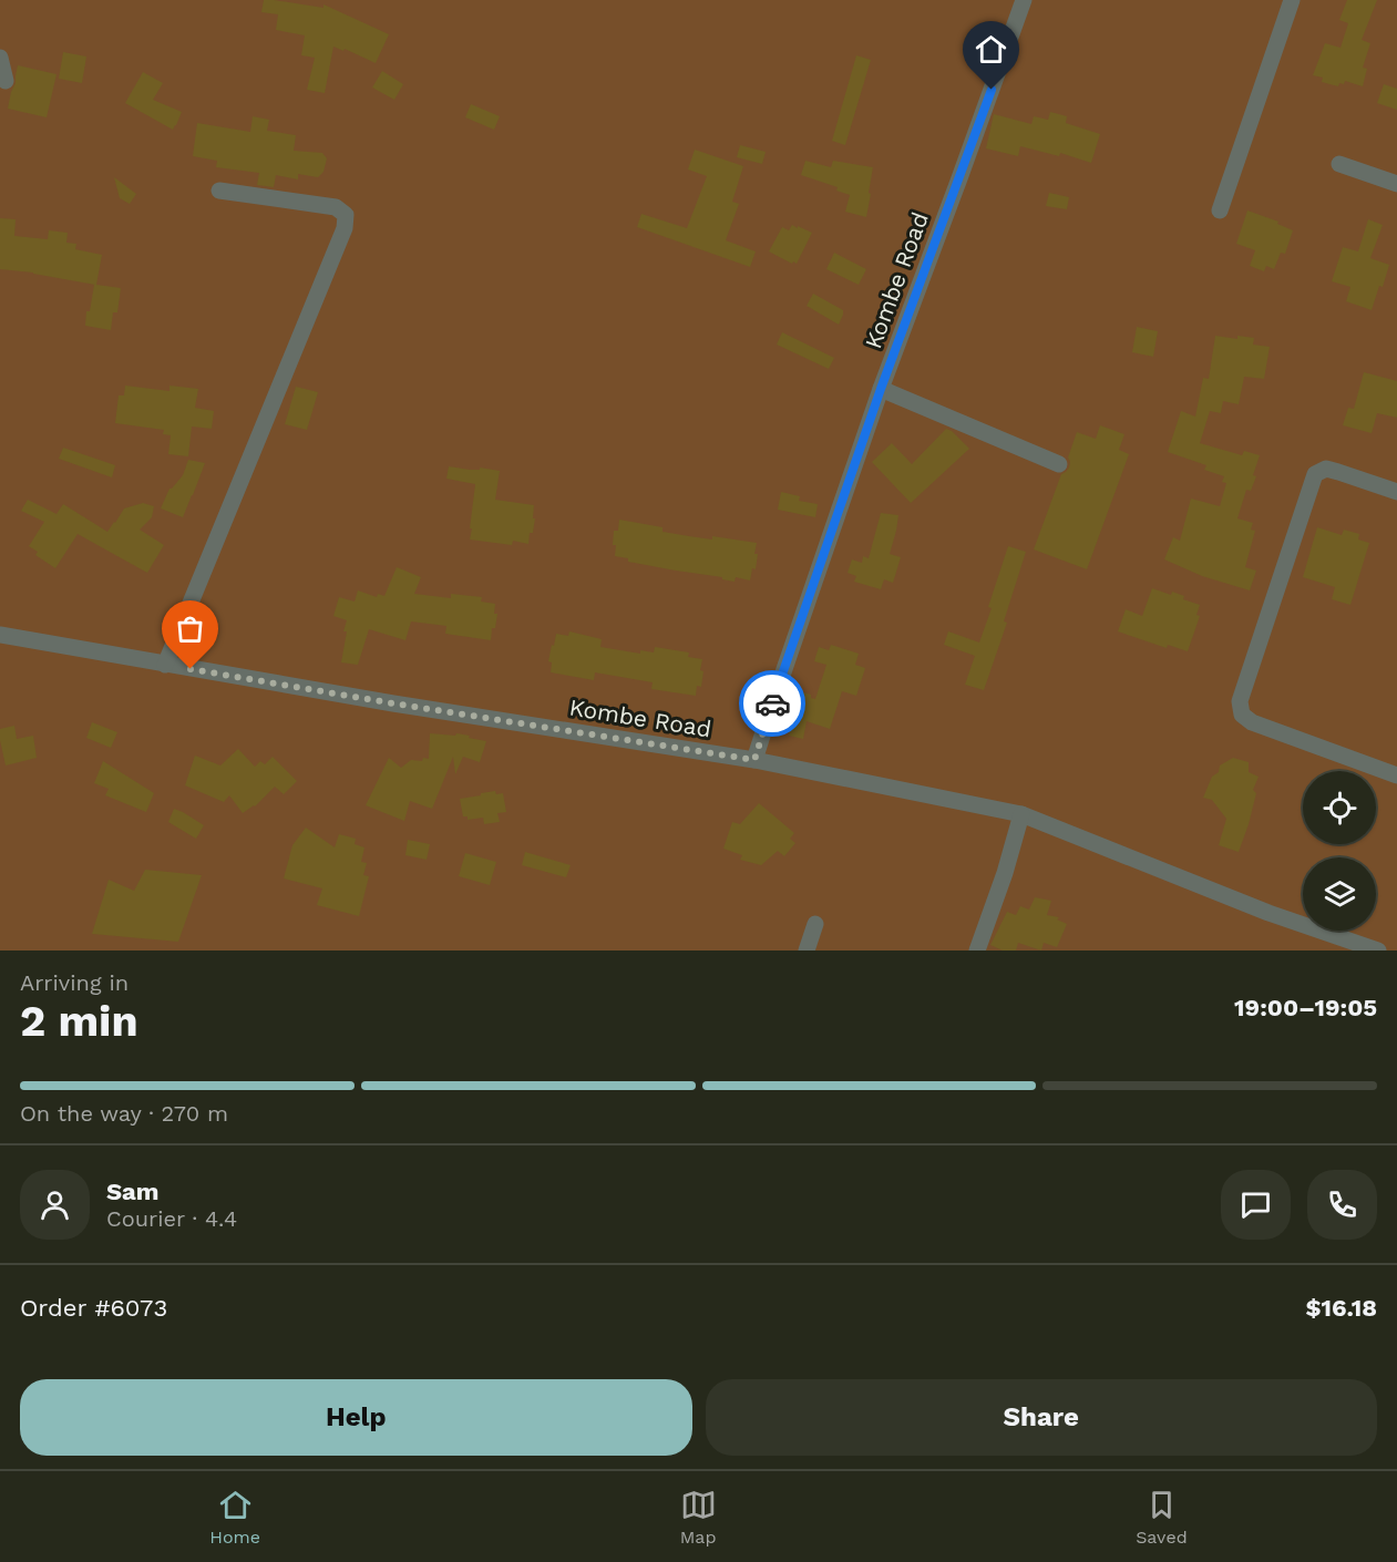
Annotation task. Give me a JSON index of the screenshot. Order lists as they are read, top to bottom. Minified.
{"streets":{"street":["Kombe Road"]},"page":{"heading":["2 min","Arriving in","19:00–19:05"],"panel":["Sam","Courier · 4.4","Order #6073","$16.18"],"bar":"On the way · 270 m","buttons":["Help","Share"],"tabs":["Home","Map","Saved"]}}
